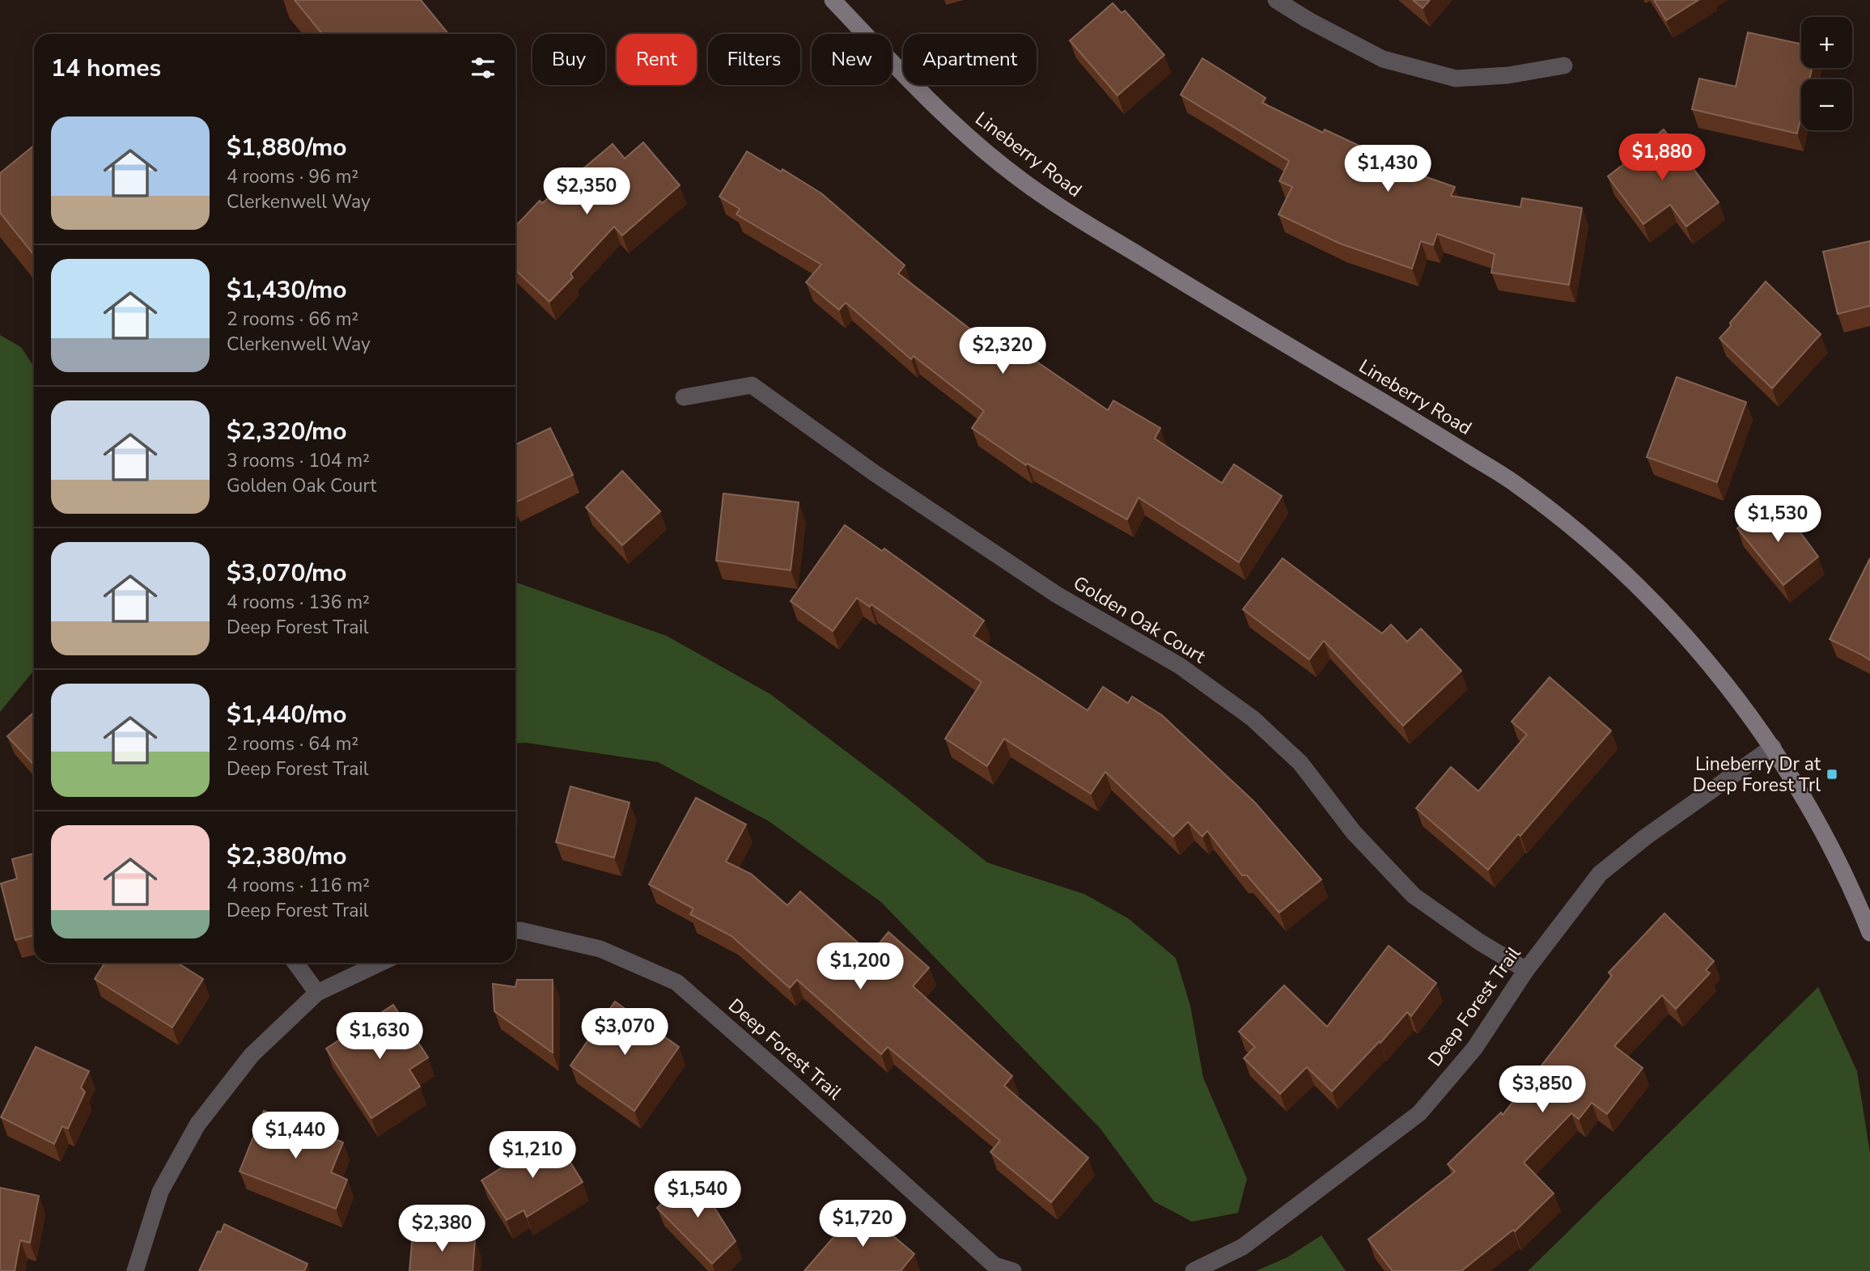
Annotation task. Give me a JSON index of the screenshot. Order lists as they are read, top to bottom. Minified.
{"streets":{"street":["Lineberry Road","Golden Oak Court","Deep Forest Trail"]},"crossings":[["Lineberry Road","Deep Forest Trail"],["Golden Oak Court","Deep Forest Trail"]],"places":{"transit":["Lineberry Dr at Deep Forest Trl"]},"page":{"map_buttons":["+","−"],"chip":["Buy","Rent","Filters","New","Apartment"],"heading":"14 homes","list":[{"name":"$1,880/mo","note":"4 rooms · 96 m² · Clerkenwell Way"},{"name":"$1,430/mo","note":"2 rooms · 66 m² · Clerkenwell Way"},{"name":"$2,320/mo","note":"3 rooms · 104 m² · Golden Oak Court"},{"name":"$3,070/mo","note":"4 rooms · 136 m² · Deep Forest Trail"},{"name":"$1,440/mo","note":"2 rooms · 64 m² · Deep Forest Trail"},{"name":"$2,380/mo","note":"4 rooms · 116 m² · Deep Forest Trail"}],"price":["$1,880","$1,430","$2,350","$2,320","$1,530","$1,200","$3,070","$1,630","$3,850","$1,440","$1,210","$1,540","$1,720","$2,380"]}}
